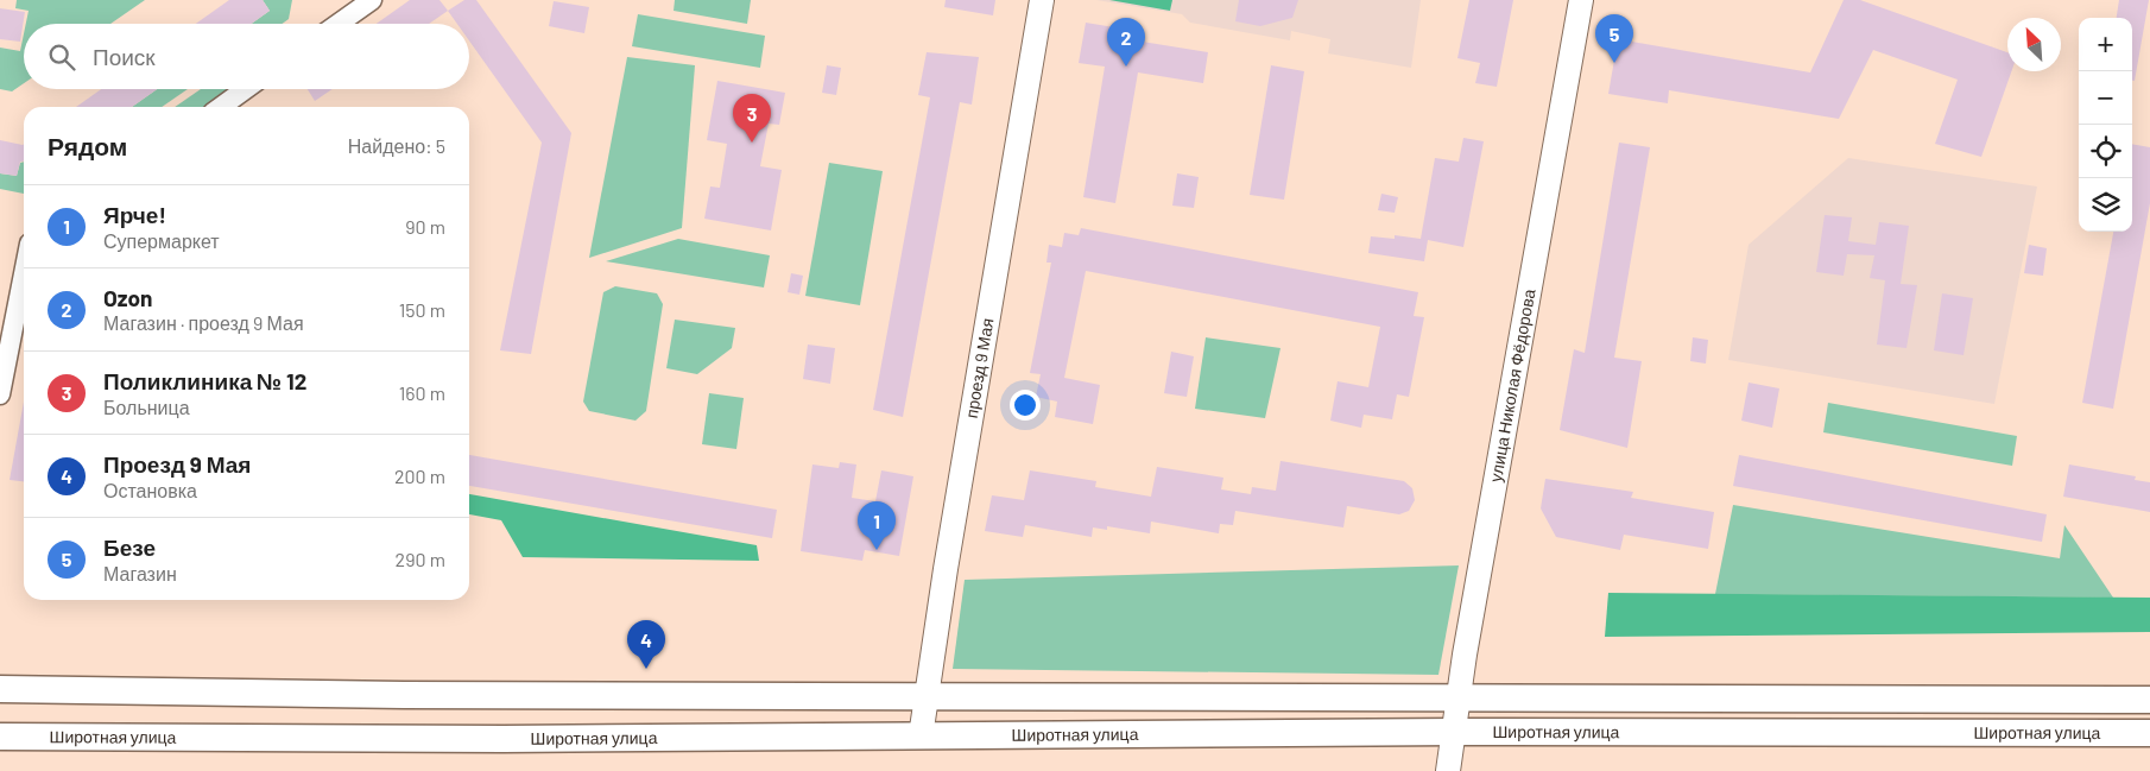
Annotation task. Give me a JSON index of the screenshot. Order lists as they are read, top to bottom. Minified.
{"streets":{"main road":["Широтная улица"],"street":["проезд 9 Мая","улица Николая Фёдорова"]},"crossings":[["проезд 9 Мая","Широтная улица"],["улица Николая Фёдорова","Широтная улица"]],"north":"top left","page":{"pins":["5","2","3","1","4"],"map_buttons":["+","−"],"search":"Поиск","heading":["Рядом","Найдено: 5"],"list":[{"mark":"1","name":"Ярче!","note":"Супермаркет","value":"90 m"},{"mark":"2","name":"Ozon","note":"Магазин · проезд 9 Мая","value":"150 m"},{"mark":"3","name":"Поликлиника № 12","note":"Больница","value":"160 m"},{"mark":"4","name":"Проезд 9 Мая","note":"Остановка","value":"200 m"},{"mark":"5","name":"Безе","note":"Магазин","value":"290 m"}]}}
